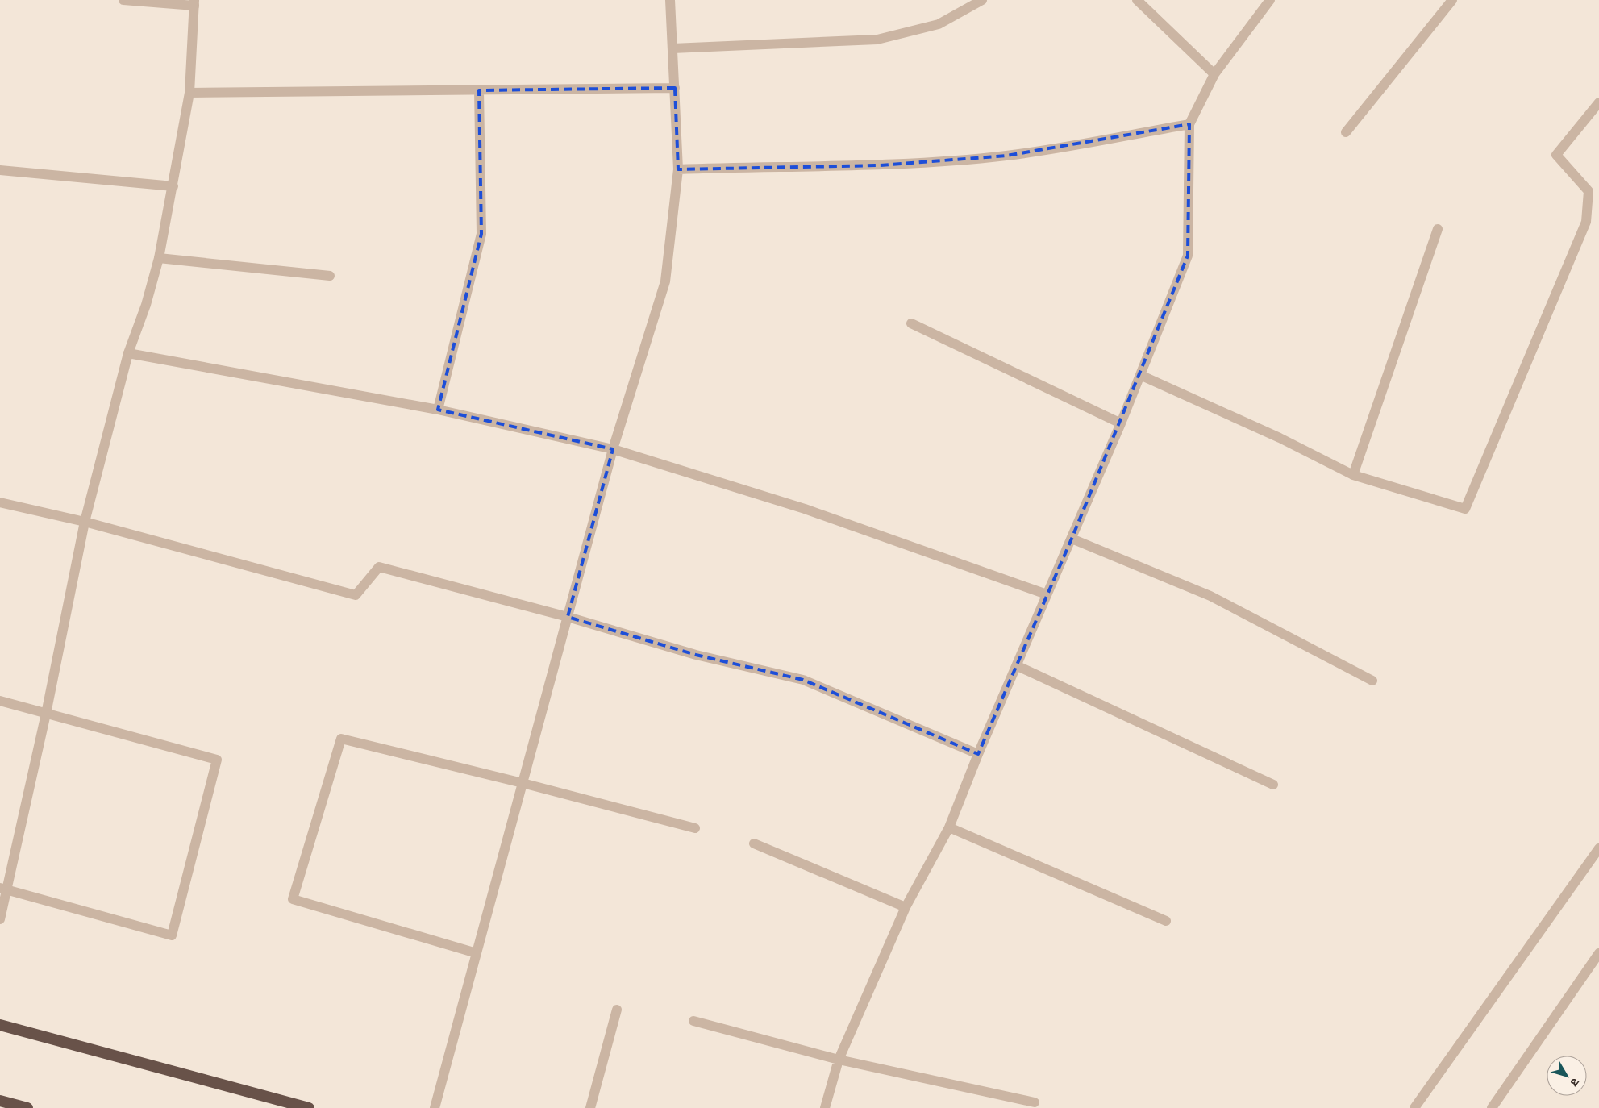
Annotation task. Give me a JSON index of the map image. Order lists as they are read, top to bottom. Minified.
{"north":"bottom right"}
